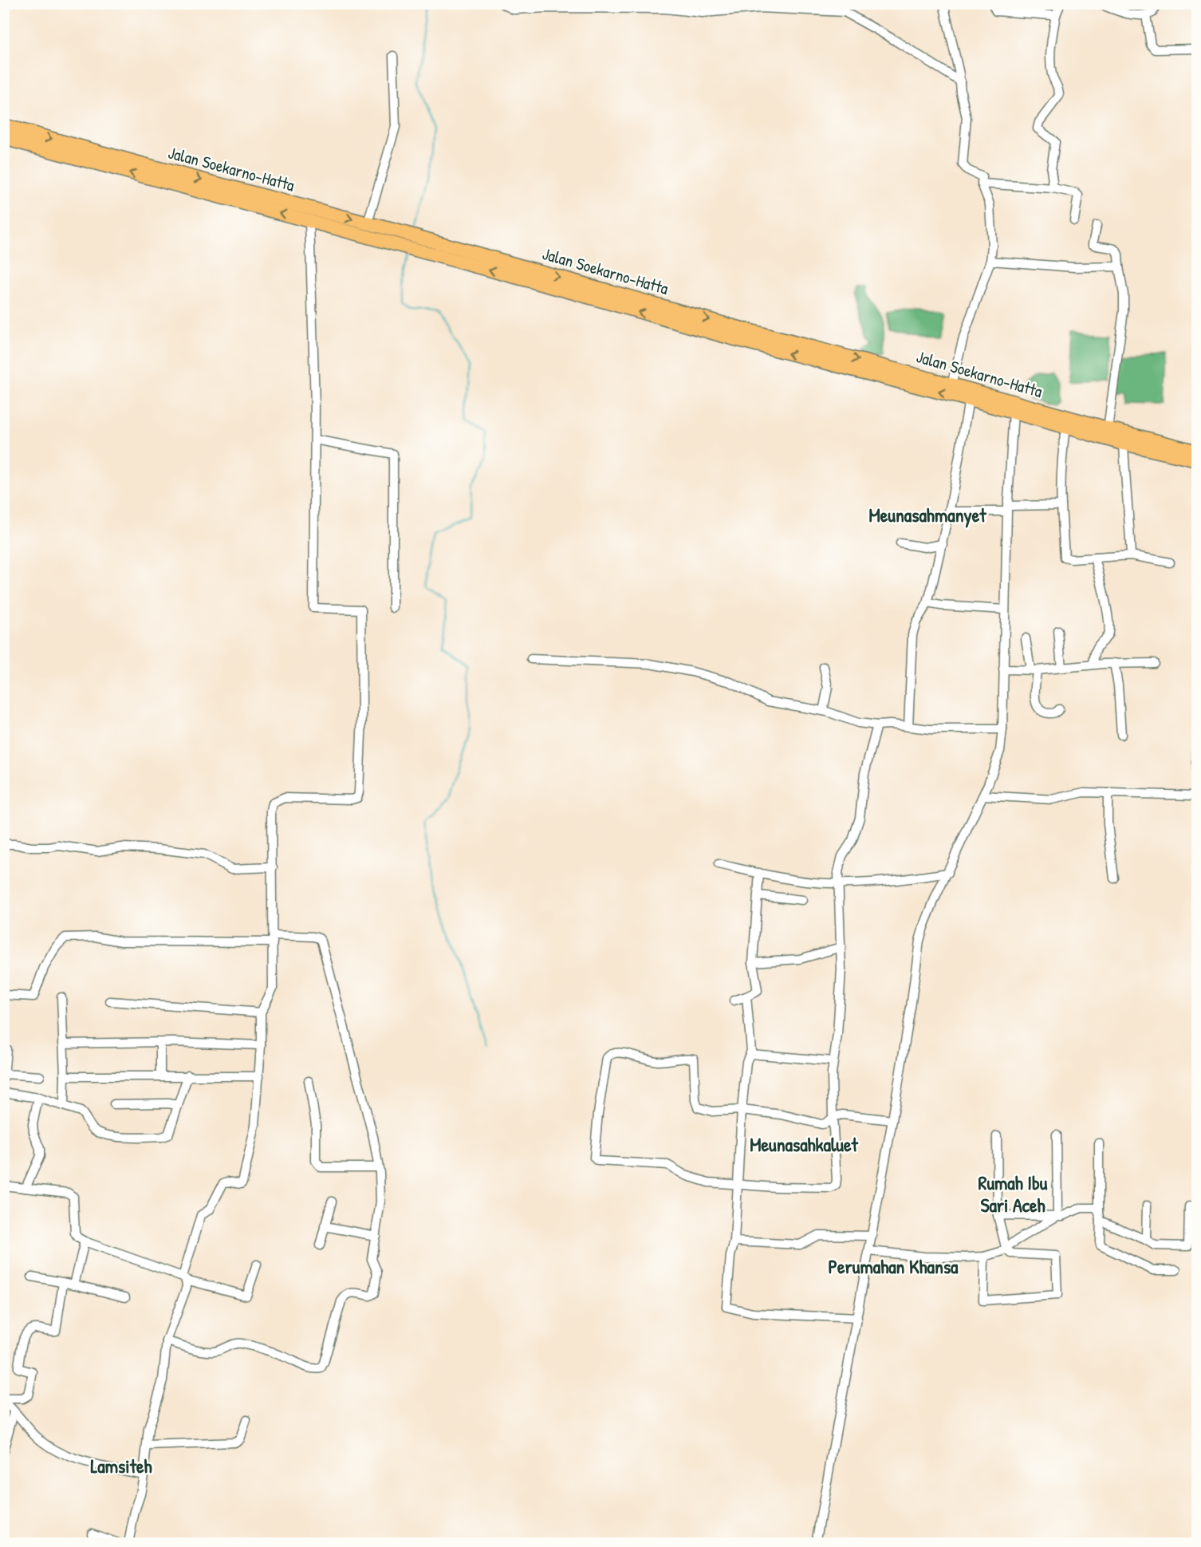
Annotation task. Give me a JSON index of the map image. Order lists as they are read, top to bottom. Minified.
{"streets":{"highway":["Jalan Soekarno-Hatta"]},"districts":["Meunasahmanyet","Meunasahkaluet","Rumah Ibu Sari Aceh","Perumahan Khansa","Lamsiteh"]}
